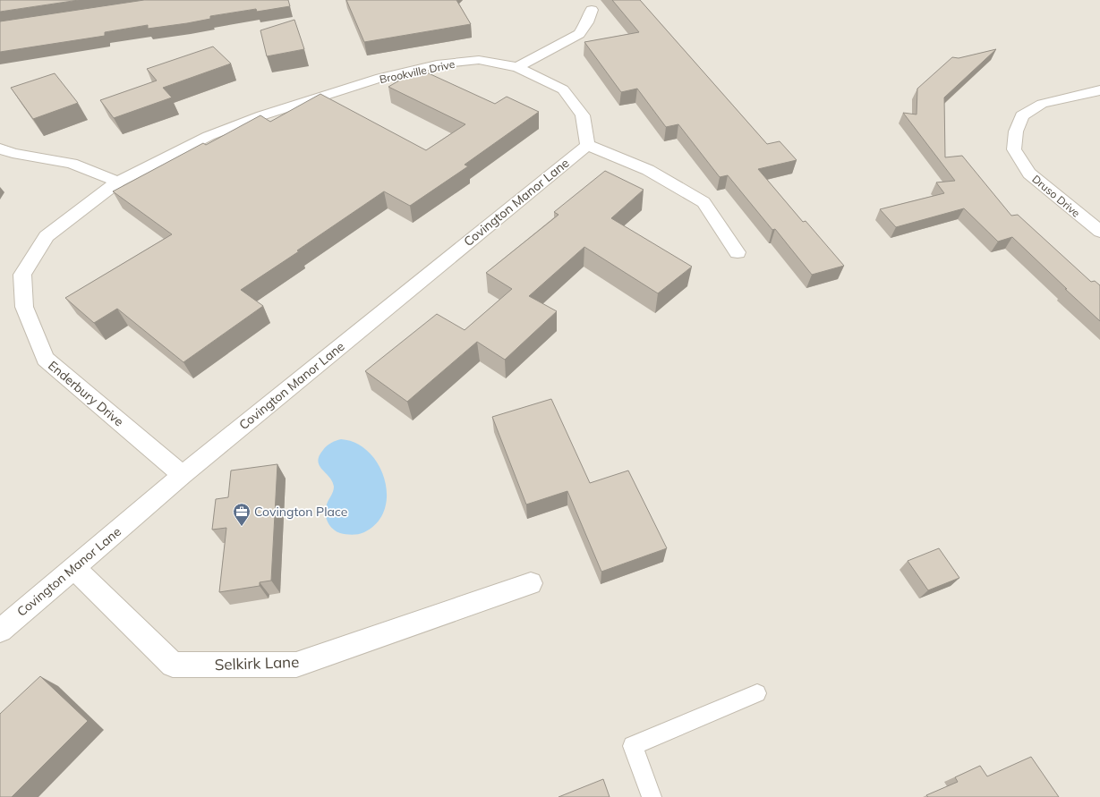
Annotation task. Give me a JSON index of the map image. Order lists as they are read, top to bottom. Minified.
{"streets":{"street":["Brookville Drive","Druso Drive","Covington Manor Lane","Enderbury Drive","Selkirk Lane"]},"crossings":[["Brookville Drive","Covington Manor Lane"],["Brookville Drive","Enderbury Drive"],["Covington Manor Lane","Enderbury Drive"],["Covington Manor Lane","Selkirk Lane"]],"places":{"office":["Covington Place"]}}
